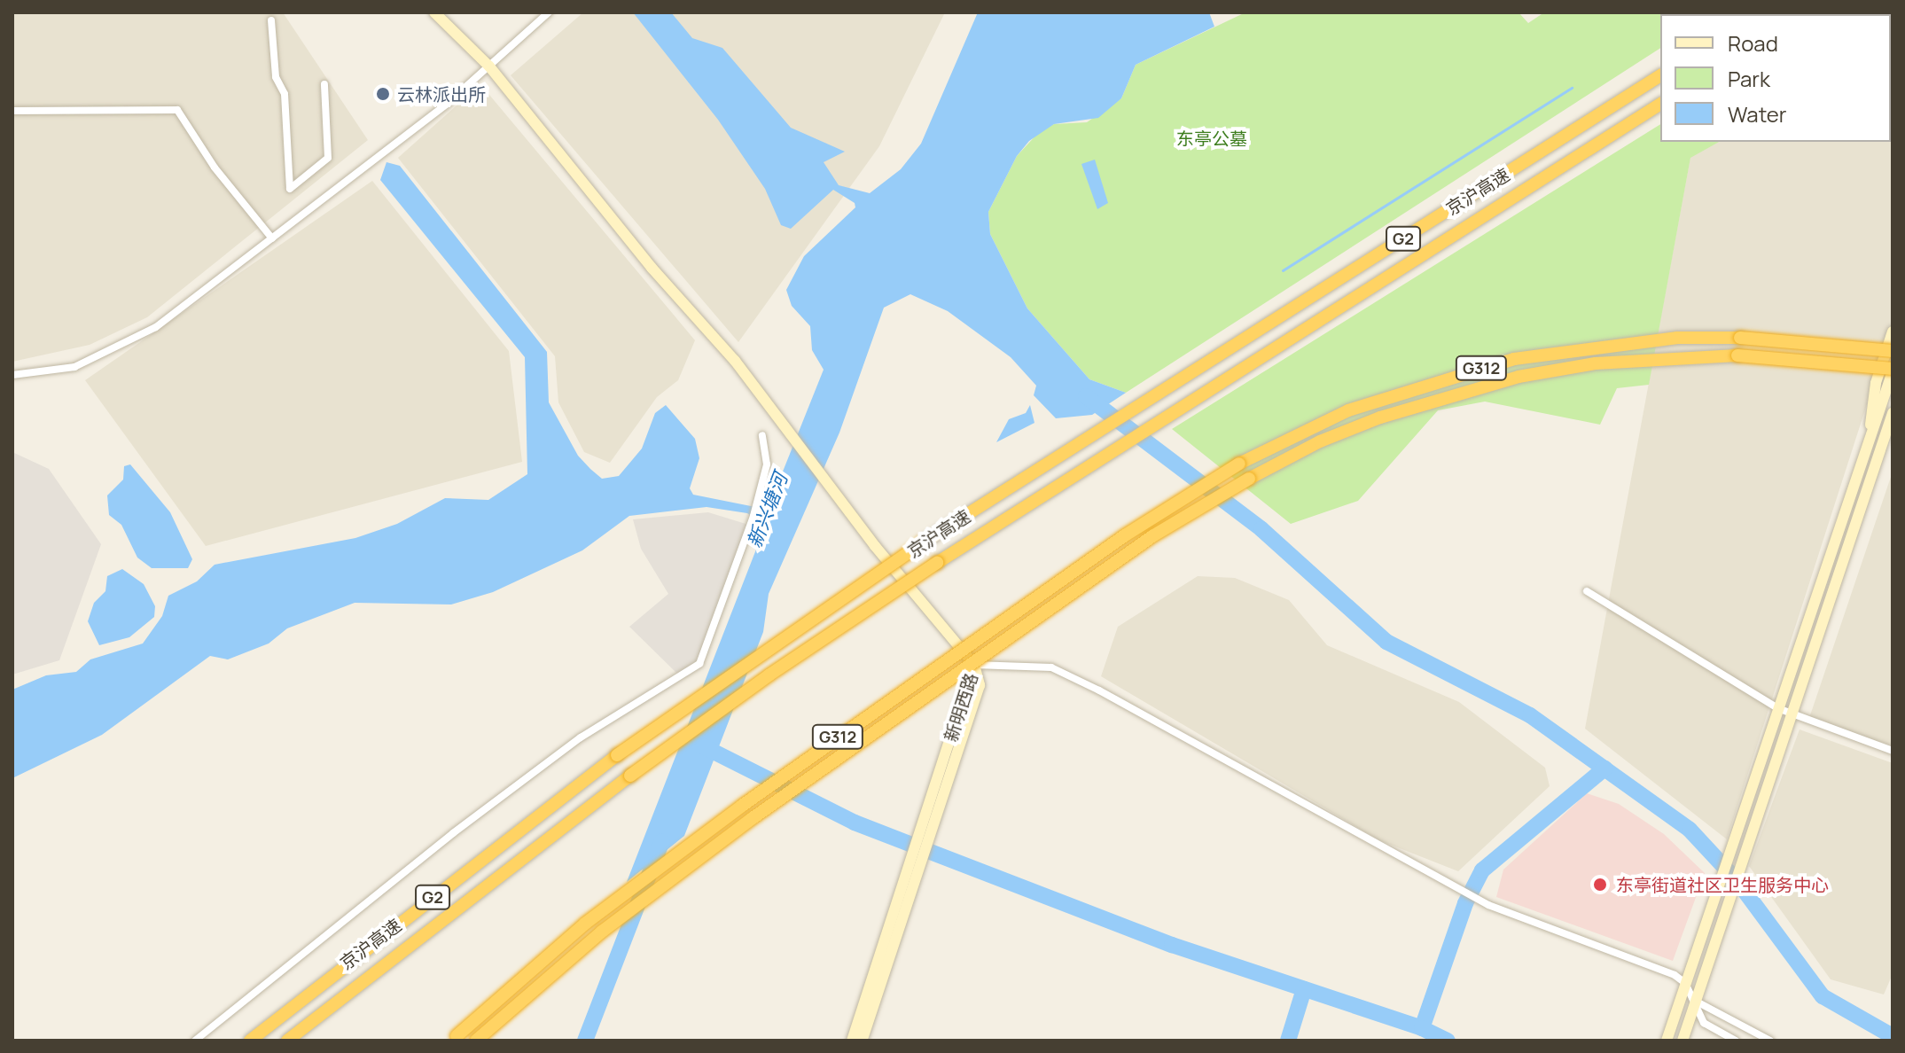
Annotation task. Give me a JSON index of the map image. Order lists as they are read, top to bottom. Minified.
{"streets":{"highway":["京沪高速","G2","G312"],"street":["新明西路"]},"water":["新兴塘河"],"parks":["东亭公墓"],"places":["云林派出所","东亭街道社区卫生服务中心"],"legend":["Road","Park","Water"]}
